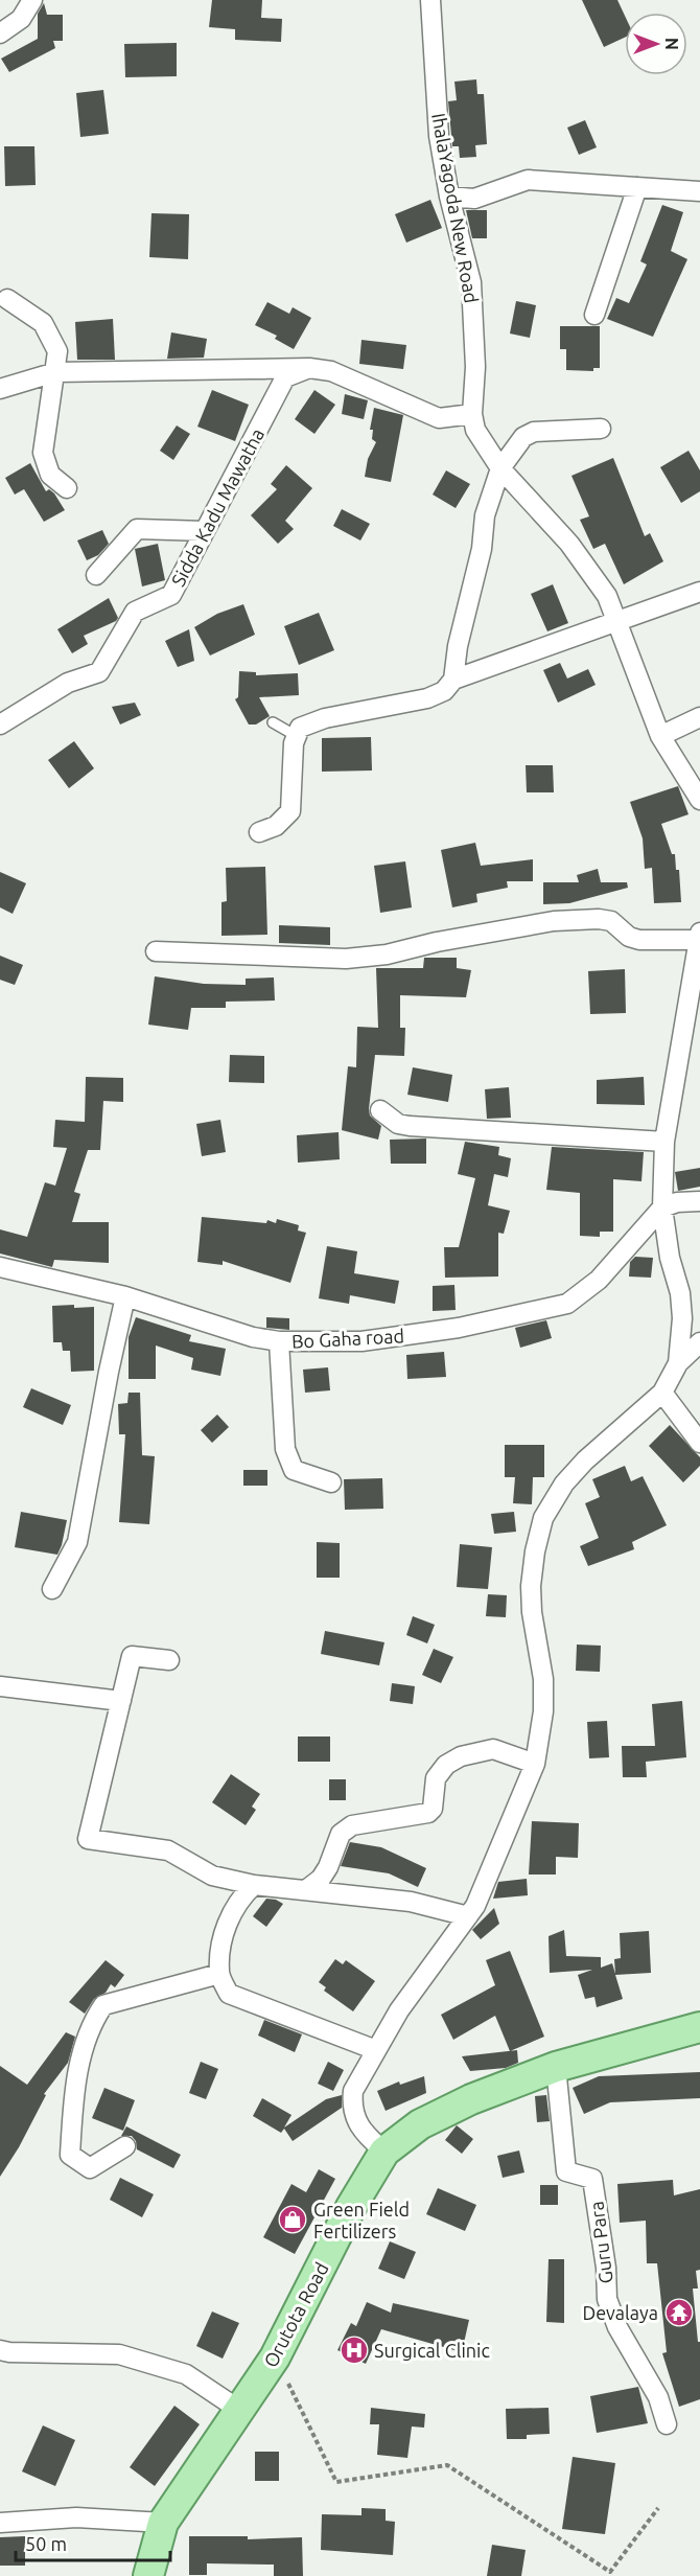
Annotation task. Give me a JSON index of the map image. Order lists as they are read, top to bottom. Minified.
{"streets":{"main road":["Orutota Road"],"street":["IhalaYagoda New Road","Sidda Kadu Mawatha","Bo Gaha road","Guru Para"]},"crossings":[["Guru Para","Orutota Road"]],"places":{"shop":["Green Field Fertilizers"],"temple":["Devalaya"],"hospital":["Surgical Clinic"]},"scale_bar":"50 m","north":"right"}
